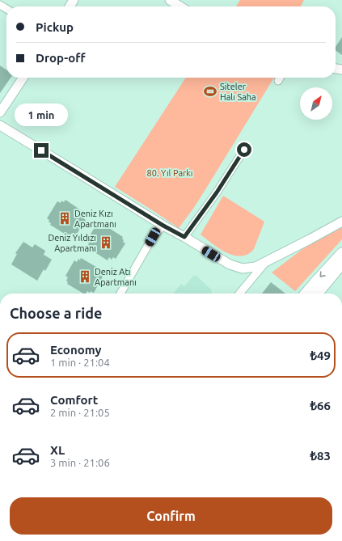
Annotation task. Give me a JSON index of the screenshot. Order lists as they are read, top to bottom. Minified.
{"parks":["80. Yıl Parkı"],"places":{"sports":["Siteler Halı Saha"],"building":["Deniz Kızı Apartmanı","Deniz Yıldızı Apartmanı","Deniz Atı Apartmanı"]},"north":"top right","page":{"banner":["Pickup","Drop-off"],"bubble":"1 min","heading":"Choose a ride","list":[{"name":"Economy","note":"1 min · 21:04","value":"₺49"},{"name":"Comfort","note":"2 min · 21:05","value":"₺66"},{"name":"XL","note":"3 min · 21:06","value":"₺83"}],"buttons":"Confirm"}}
